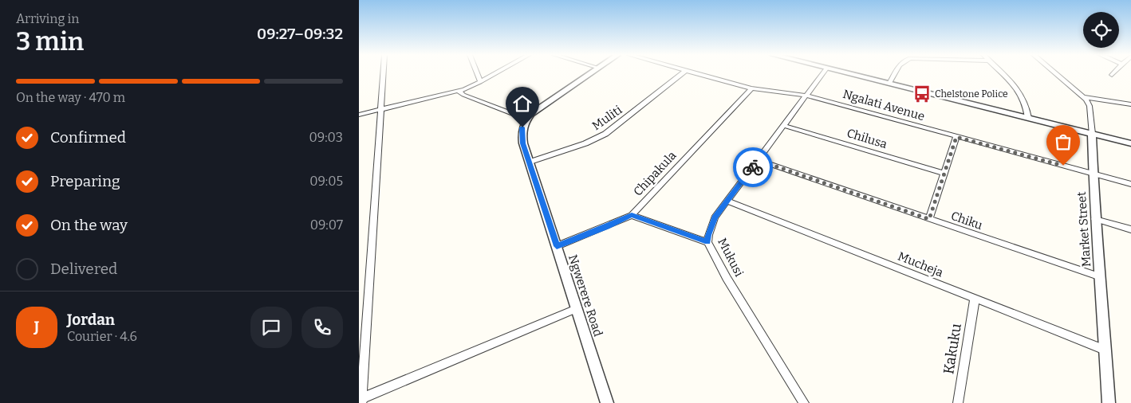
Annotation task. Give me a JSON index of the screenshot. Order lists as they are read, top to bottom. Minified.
{"streets":{"street":["Ngalati Avenue","Muliti","Chilusa","Chipakula","Chiku","Market Street","Mukusi","Mucheja","Ngwerere Road","Kakuku"]},"crossings":[["Ngalati Avenue","Chipakula"],["Ngalati Avenue","Market Street"],["Ngalati Avenue","Mukusi"],["Muliti","Ngwerere Road"],["Chilusa","Mukusi"],["Chipakula","Ngwerere Road"],["Chiku","Market Street"],["Chiku","Mukusi"],["Market Street","Mucheja"],["Mukusi","Mucheja"],["Mucheja","Kakuku"]],"places":{"bus stop":["Chelstone Police"]},"page":{"heading":["3 min","Arriving in","09:27–09:32"],"panel":["Jordan","Courier · 4.6"],"bar":"On the way · 470 m","list":[["Confirmed","09:03"],["Preparing","09:05"],["On the way","09:07"],"Delivered"],"round":"J"}}
